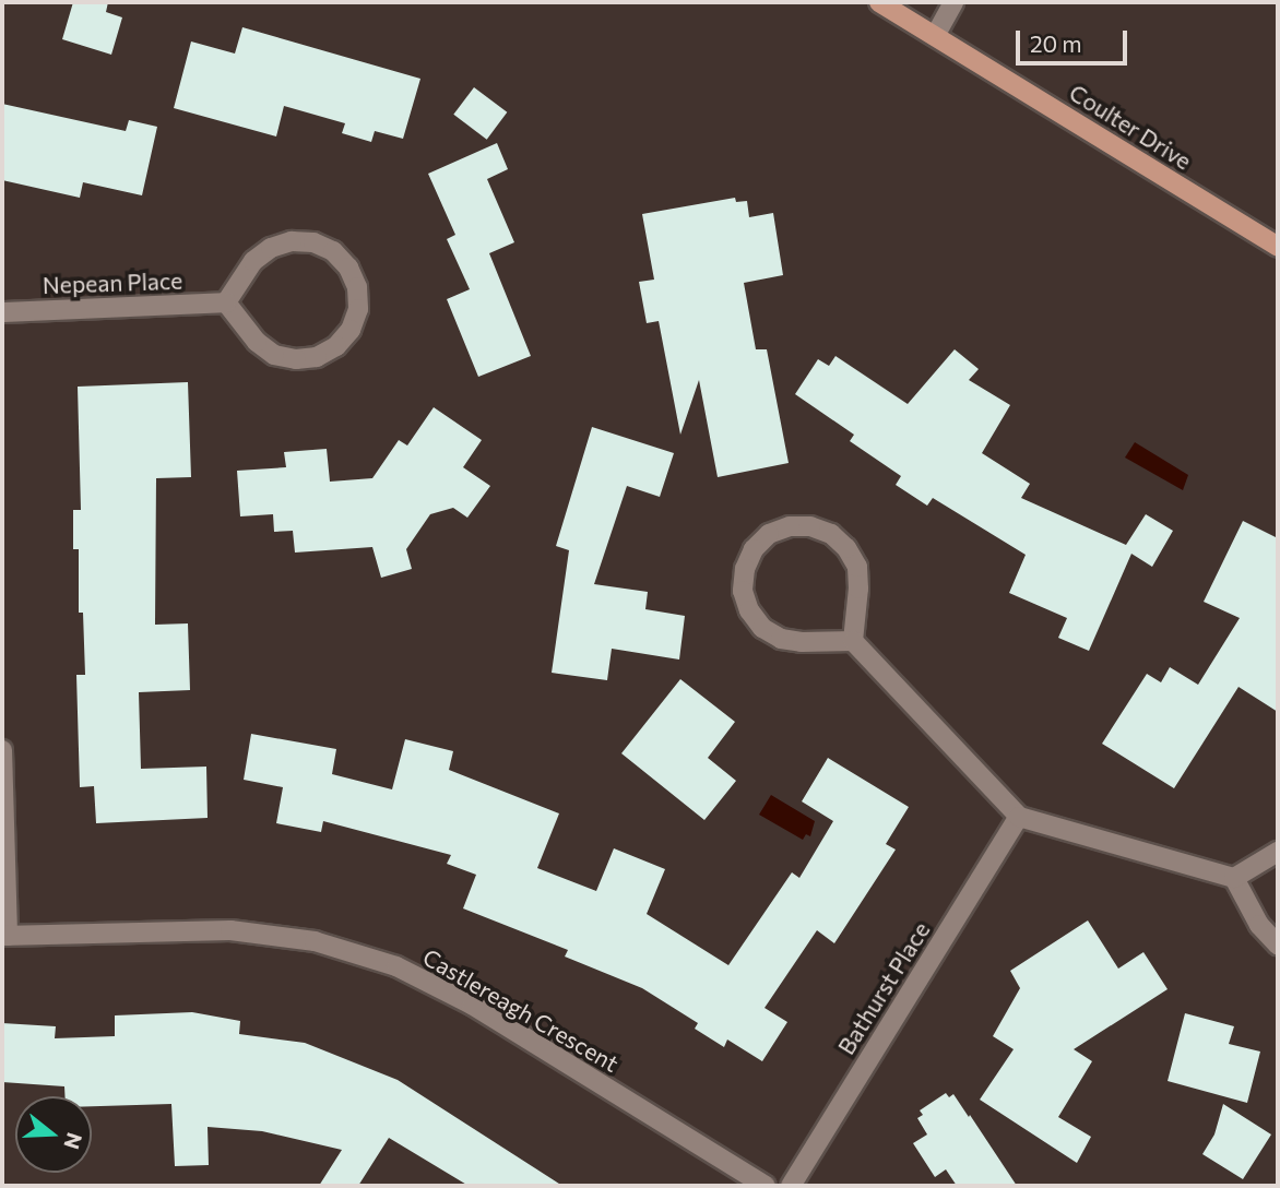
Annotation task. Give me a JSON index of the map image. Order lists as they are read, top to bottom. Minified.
{"streets":{"main road":["Coulter Drive"],"street":["Nepean Place","Bathurst Place","Castlereagh Crescent"]},"scale_bar":"20 m","north":"right"}
